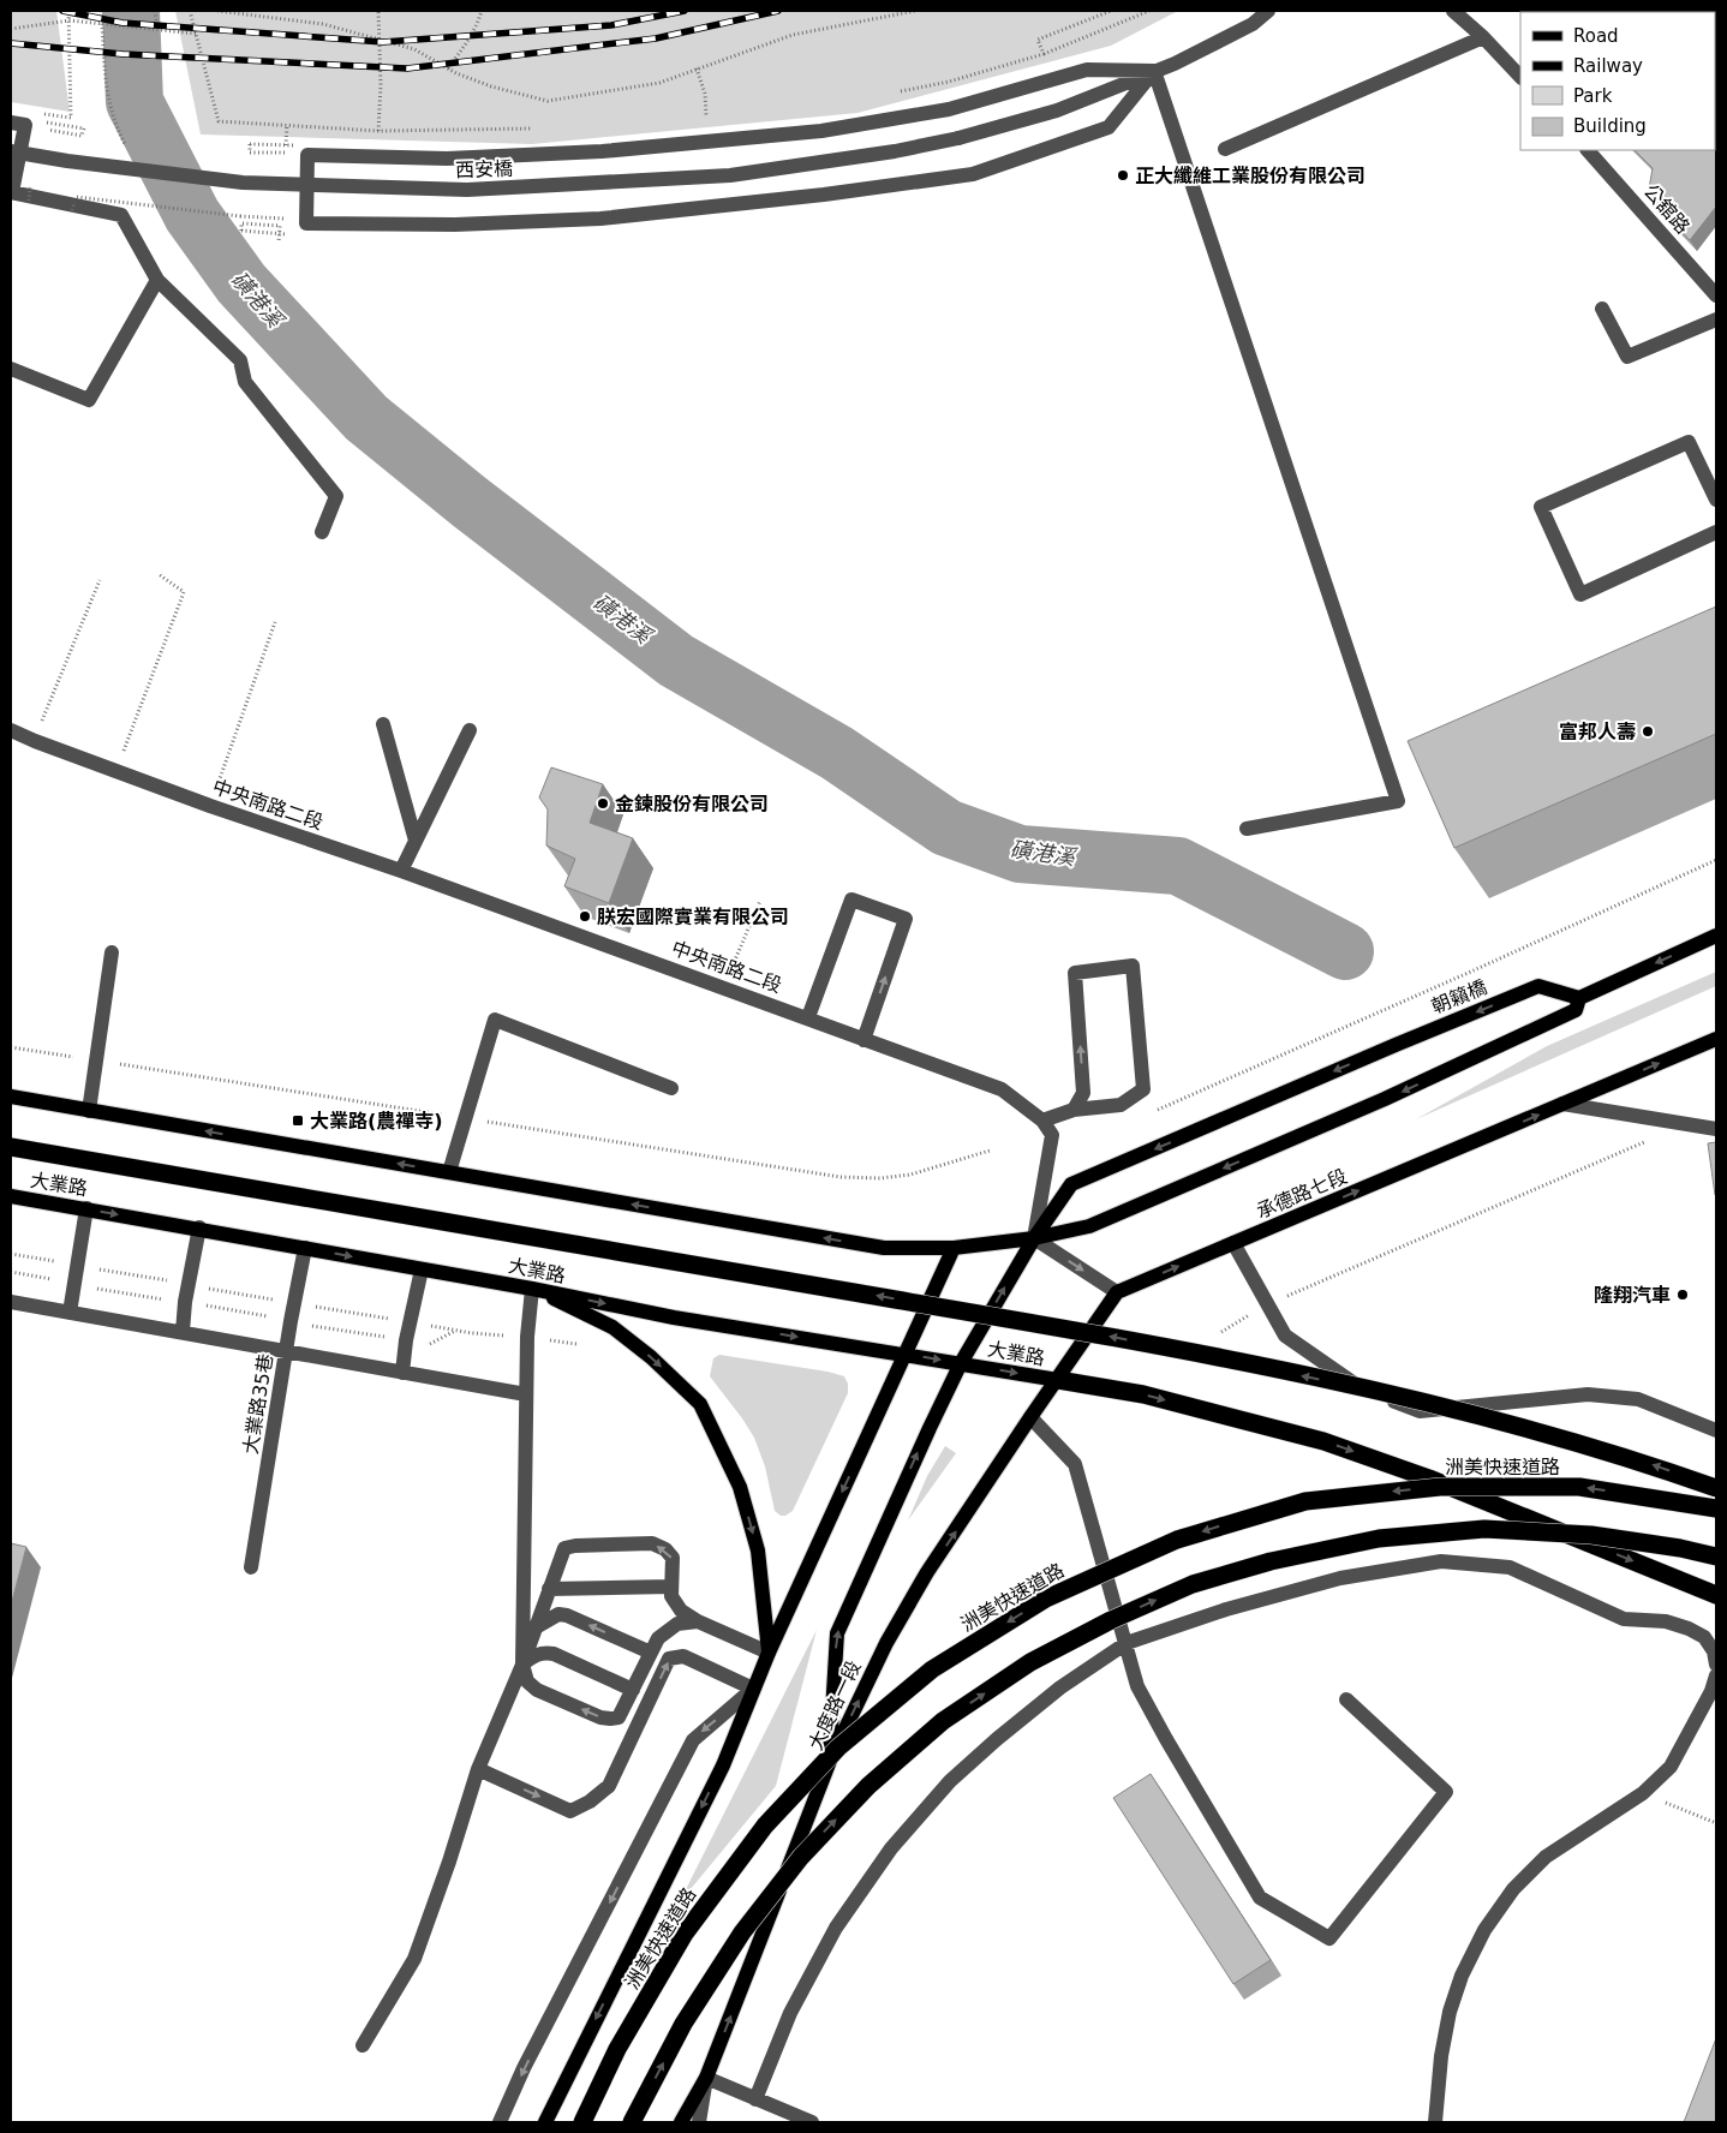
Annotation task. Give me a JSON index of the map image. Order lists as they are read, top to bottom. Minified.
{"streets":{"highway":["洲美快速道路"],"main road":["朝籟橋","大業路","承德路七段","大度路一段"],"street":["西安橋","公舘路","中央南路二段","大業路35巷"]},"crossings":[["大業路","大業路35巷"],["大業路","大度路一段"]],"water":["磺港溪"],"places":{"other":["正大纖維工業股份有限公司","富邦人壽","金鍊股份有限公司","朕宏國際實業有限公司","隆翔汽車"],"transit":["大業路(農禪寺)"]},"legend":["Road","Railway","Park","Building"]}
